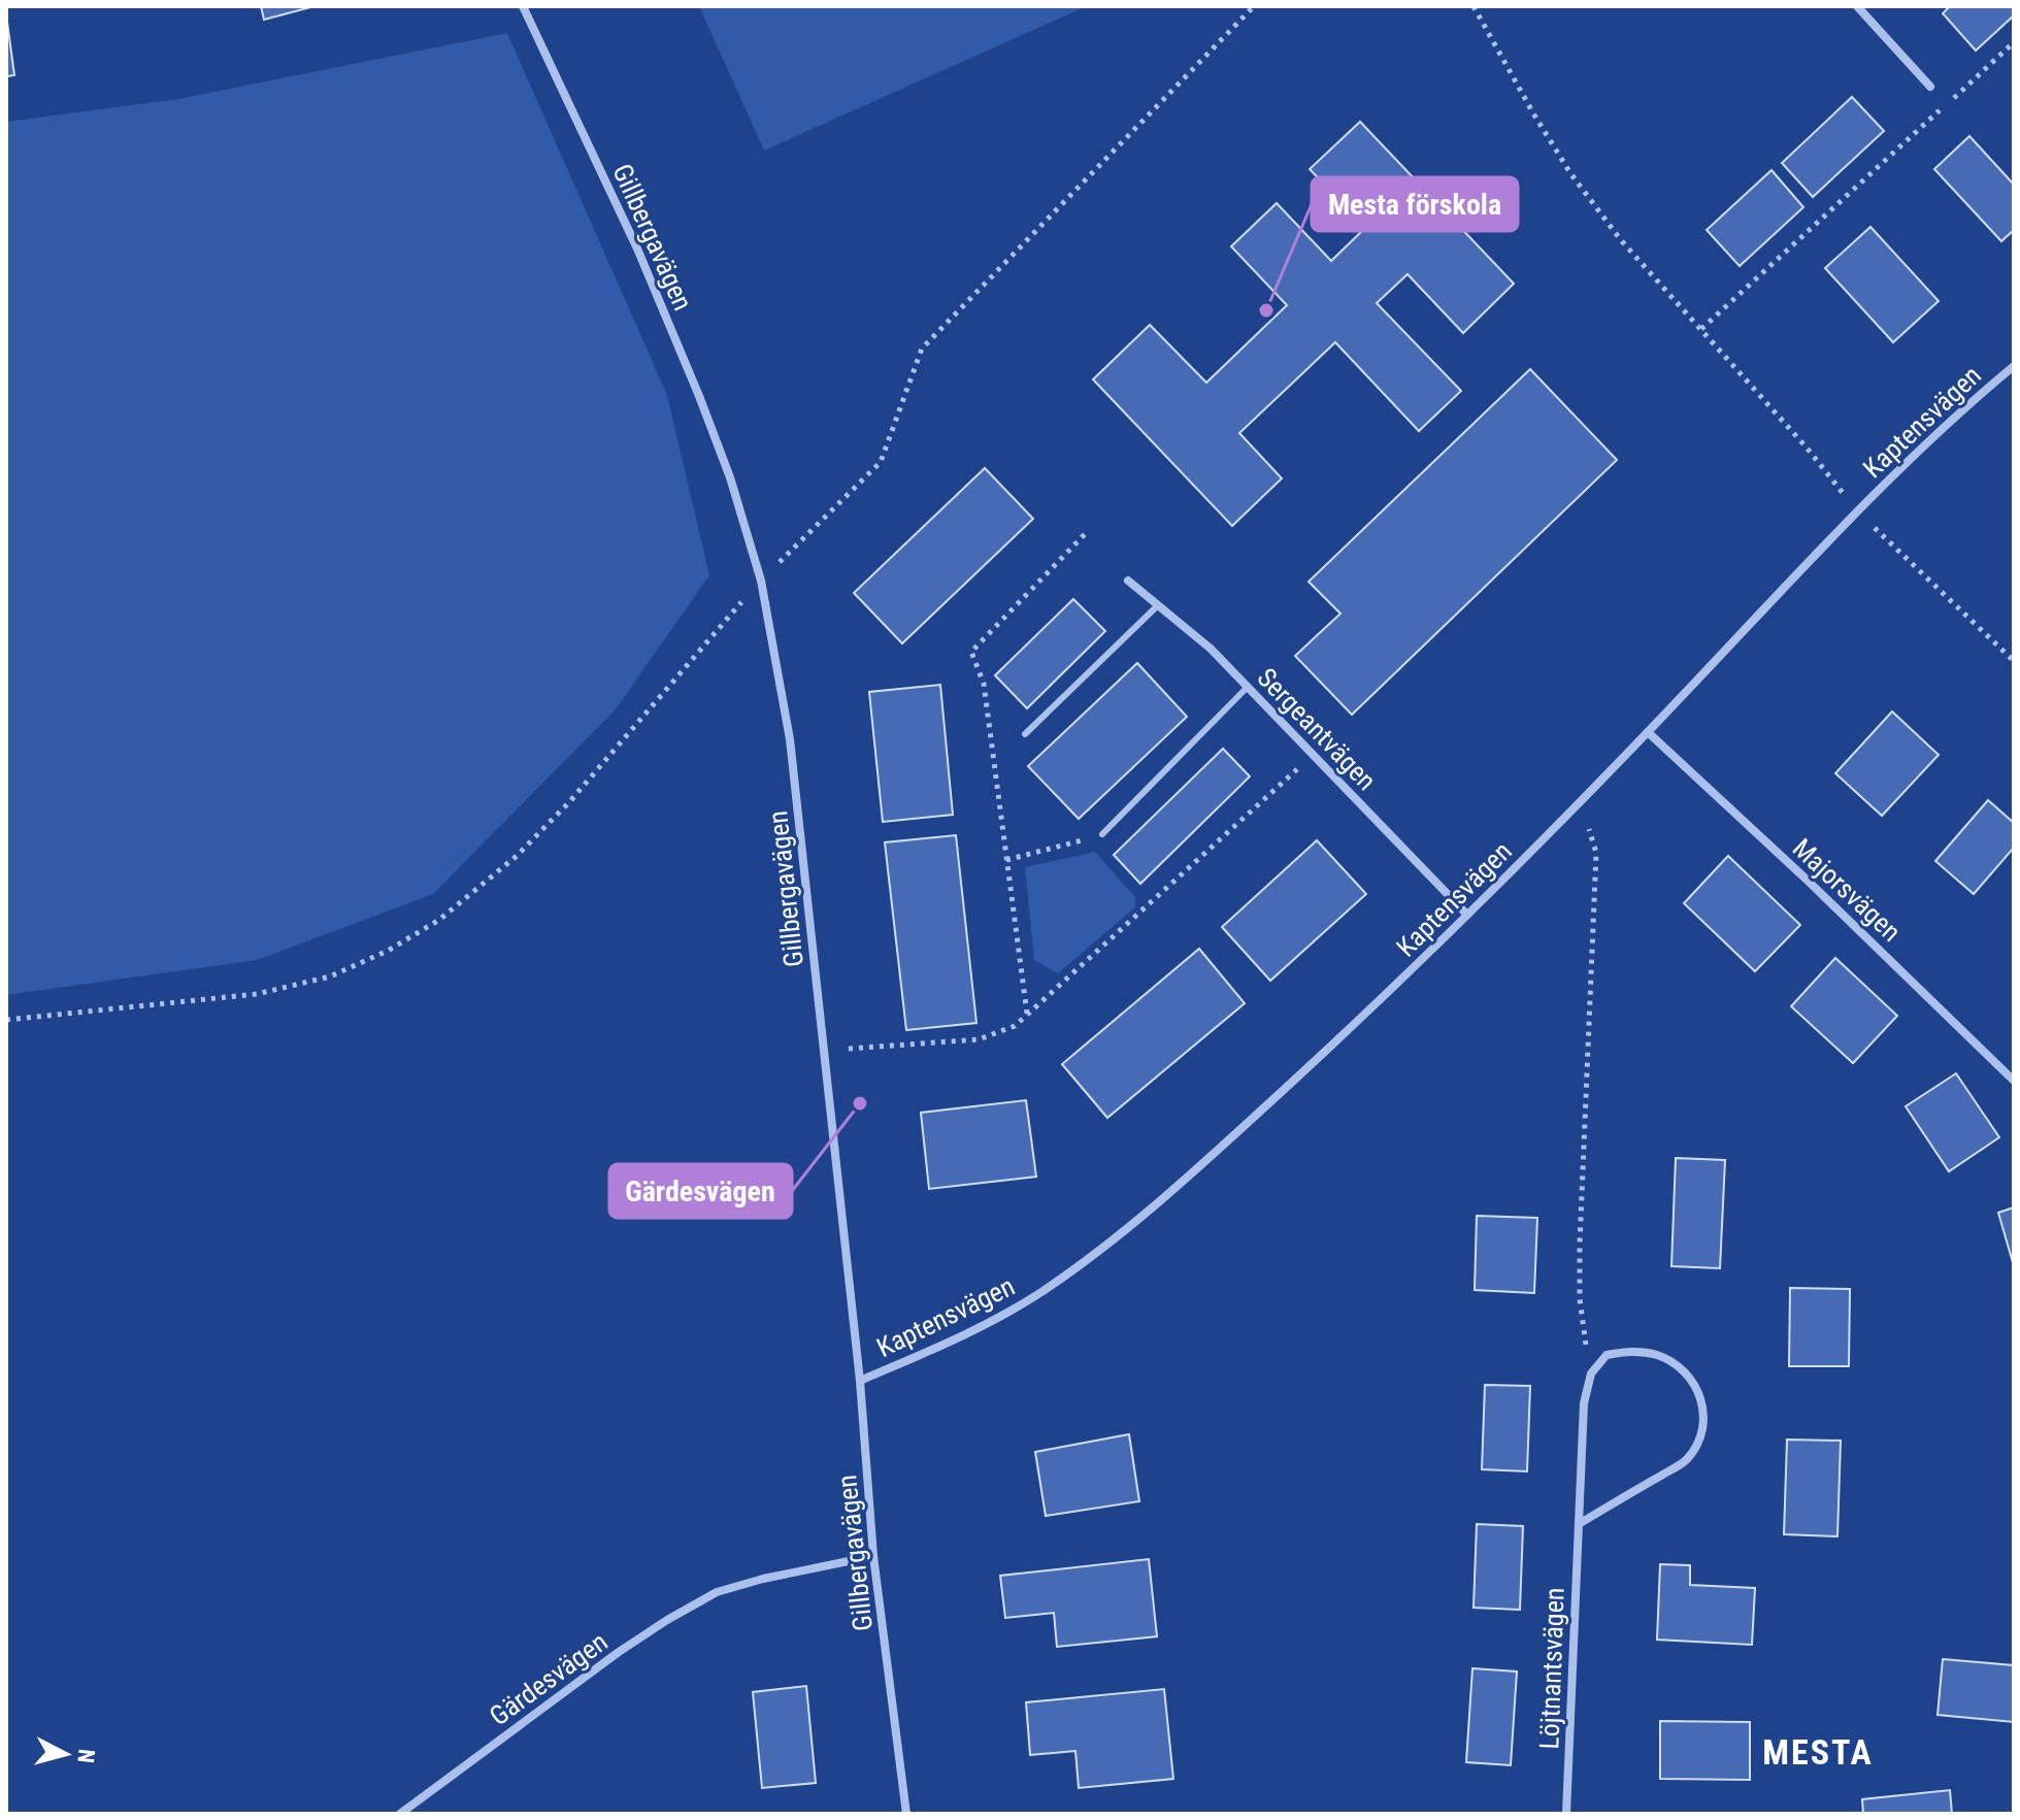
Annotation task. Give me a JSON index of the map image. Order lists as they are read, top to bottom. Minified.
{"streets":{"street":["Gillbergavägen","Kaptensvägen","Sergeantvägen","Majorsvägen","Löjtnantsvägen","Gärdesvägen"]},"crossings":[["Gillbergavägen","Kaptensvägen"],["Gillbergavägen","Gärdesvägen"],["Kaptensvägen","Sergeantvägen"],["Kaptensvägen","Majorsvägen"]],"districts":["MESTA"],"places":["Mesta förskola","Gärdesvägen"],"north":"right"}
